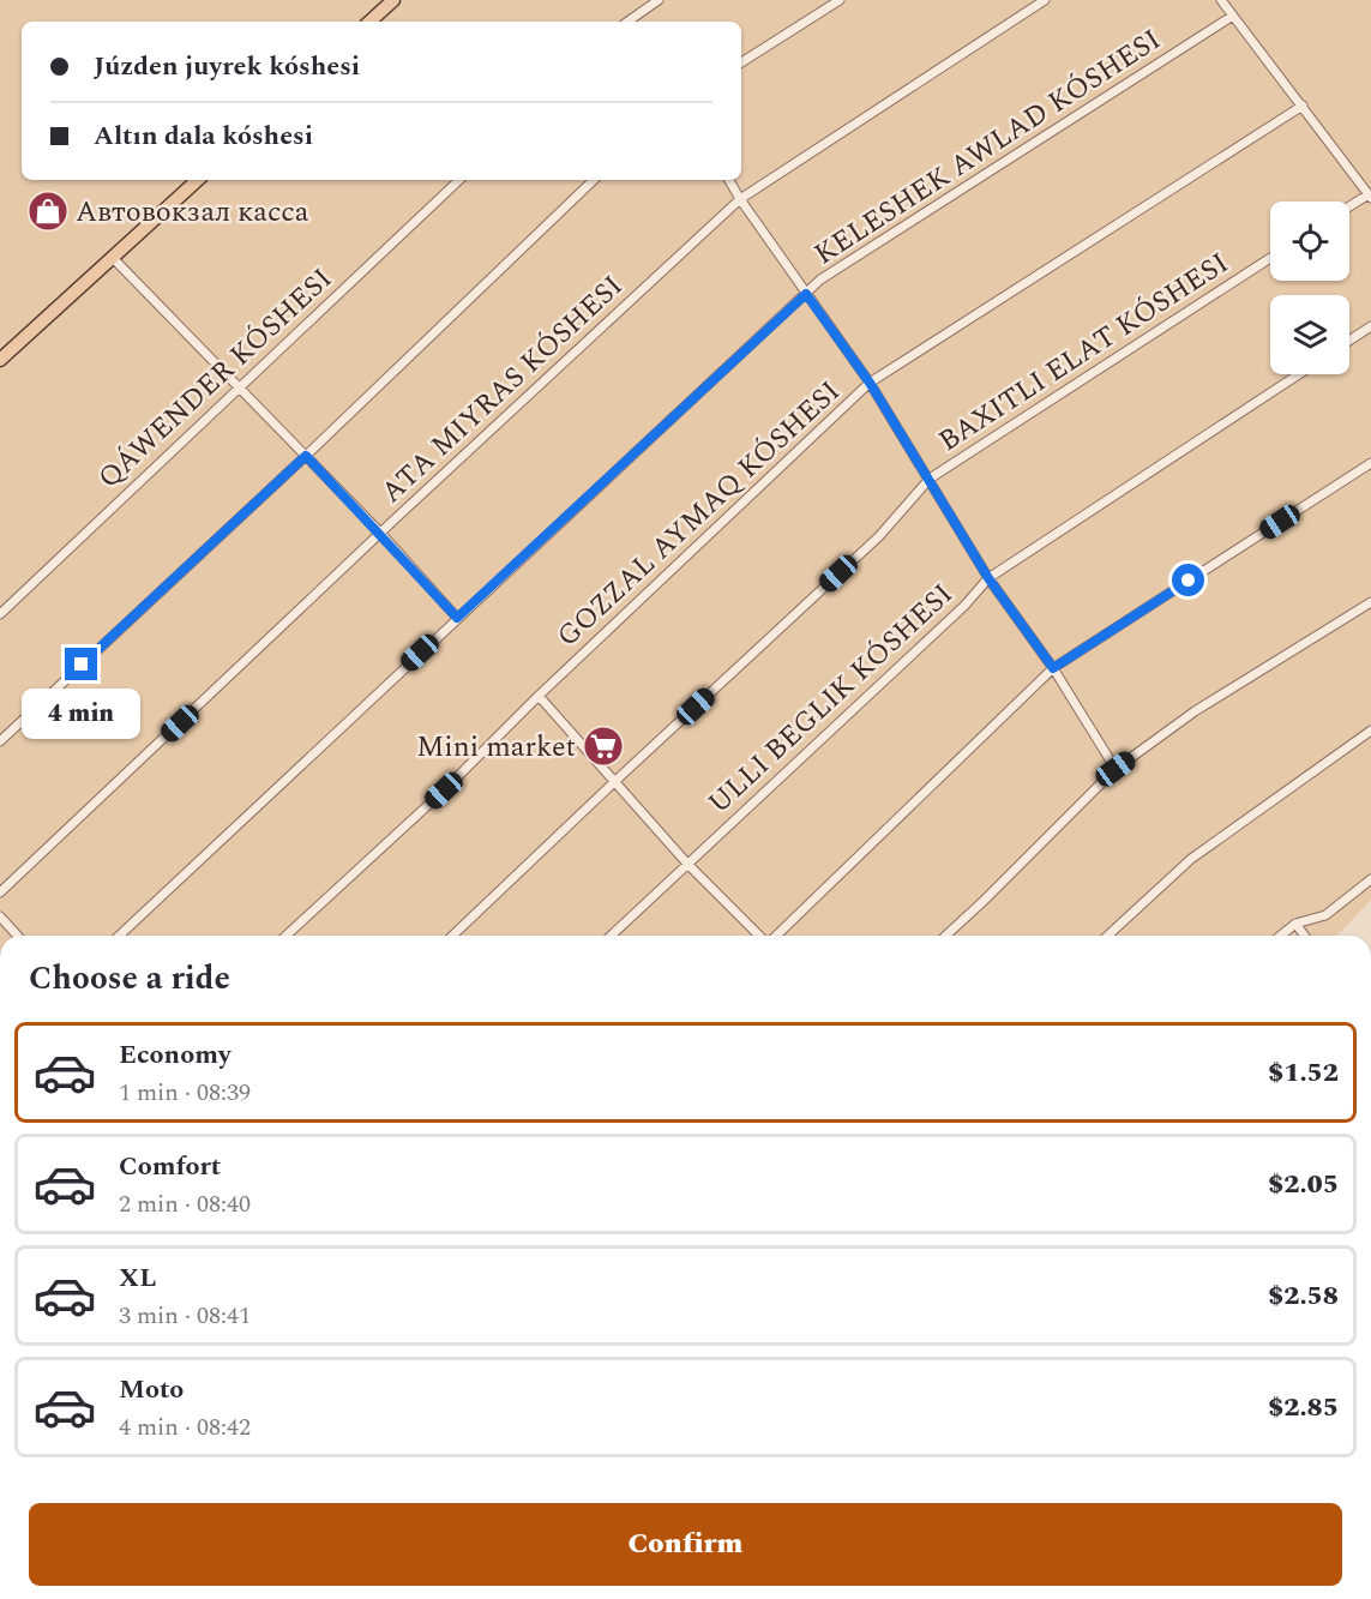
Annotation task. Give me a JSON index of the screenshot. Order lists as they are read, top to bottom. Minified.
{"streets":{"street":["KELESHEK AWLAD KÓSHESI","QÁWENDER KÓSHESI","ATA MIYRAS KÓSHESI","GOZZAL AYMAQ KÓSHESI"]},"places":{"shop":["Автовокзал касса"],"supermarket":["Mini market"]},"page":{"banner":["Júzden juyrek kóshesi","Altın dala kóshesi"],"bubble":"4 min","heading":"Choose a ride","list":[{"name":"Economy","note":"1 min · 08:39","value":"$1.52"},{"name":"Comfort","note":"2 min · 08:40","value":"$2.05"},{"name":"XL","note":"3 min · 08:41","value":"$2.58"},{"name":"Moto","note":"4 min · 08:42","value":"$2.85"}],"buttons":"Confirm"}}
